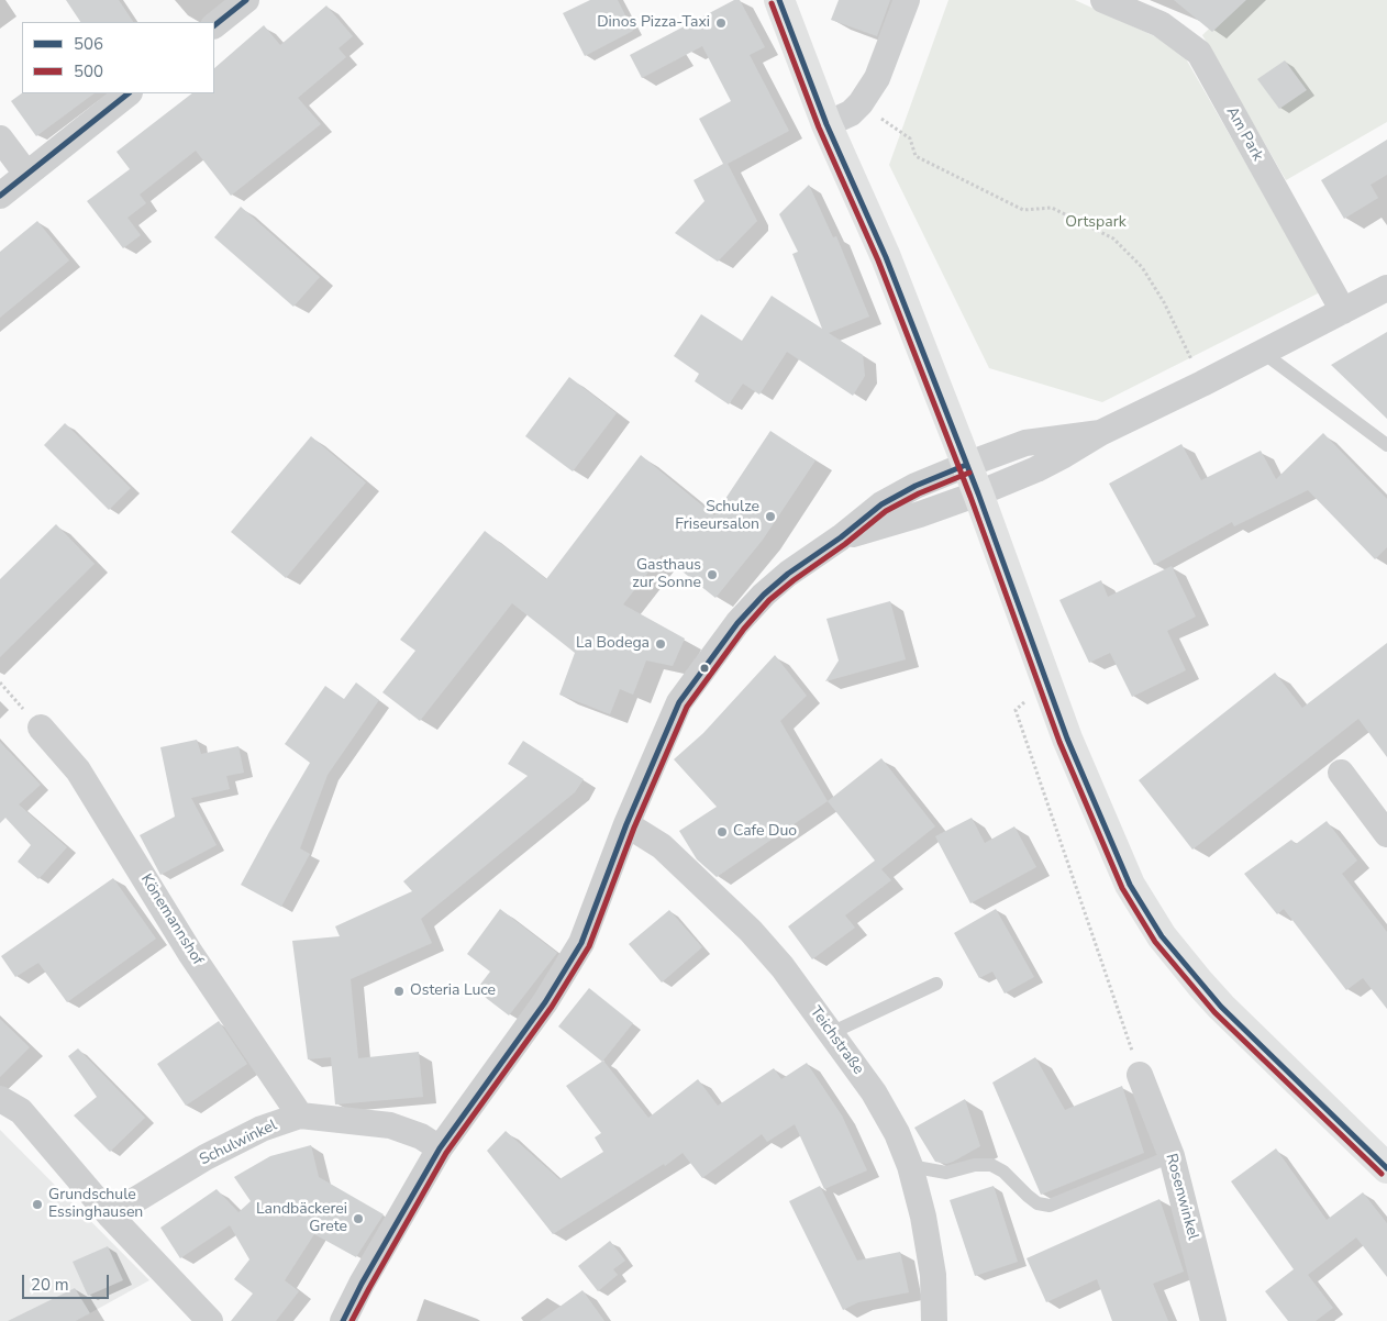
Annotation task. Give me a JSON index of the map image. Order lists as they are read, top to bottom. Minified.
{"streets":{"street":["Am Park","Könemannshof","Teichstraße","Schulwinkel","Rosenwinkel"]},"crossings":[["Könemannshof","Schulwinkel"]],"parks":["Ortspark"],"places":["Dinos Pizza-Taxi","Schulze Friseursalon","Gasthaus zur Sonne","La Bodega","Cafe Duo","Osteria Luce","Grundschule Essinghausen","Landbäckerei Grete"],"lines":["transit line 506","transit line 500"],"legend":["506","500"],"scale_bar":"20 m"}
